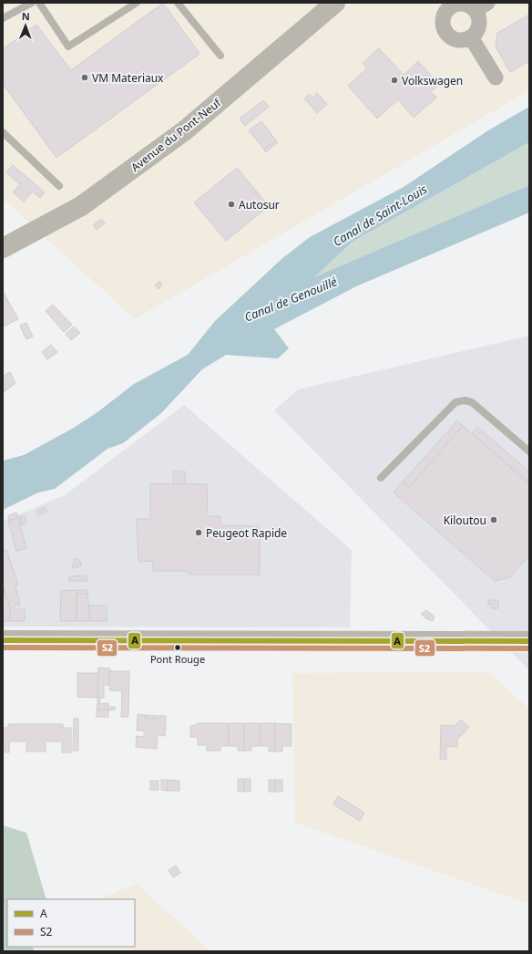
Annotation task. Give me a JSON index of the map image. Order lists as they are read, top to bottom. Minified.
{"streets":{"main road":["Avenue du Pont-Neuf"]},"water":["Canal de Saint-Louis","Canal de Genouillé"],"places":["VM Materiaux","Volkswagen","Autosur","Kiloutou","Peugeot Rapide","Pont Rouge"],"lines":["transit line A","transit line S2"],"legend":["A","S2"],"north":"top"}
